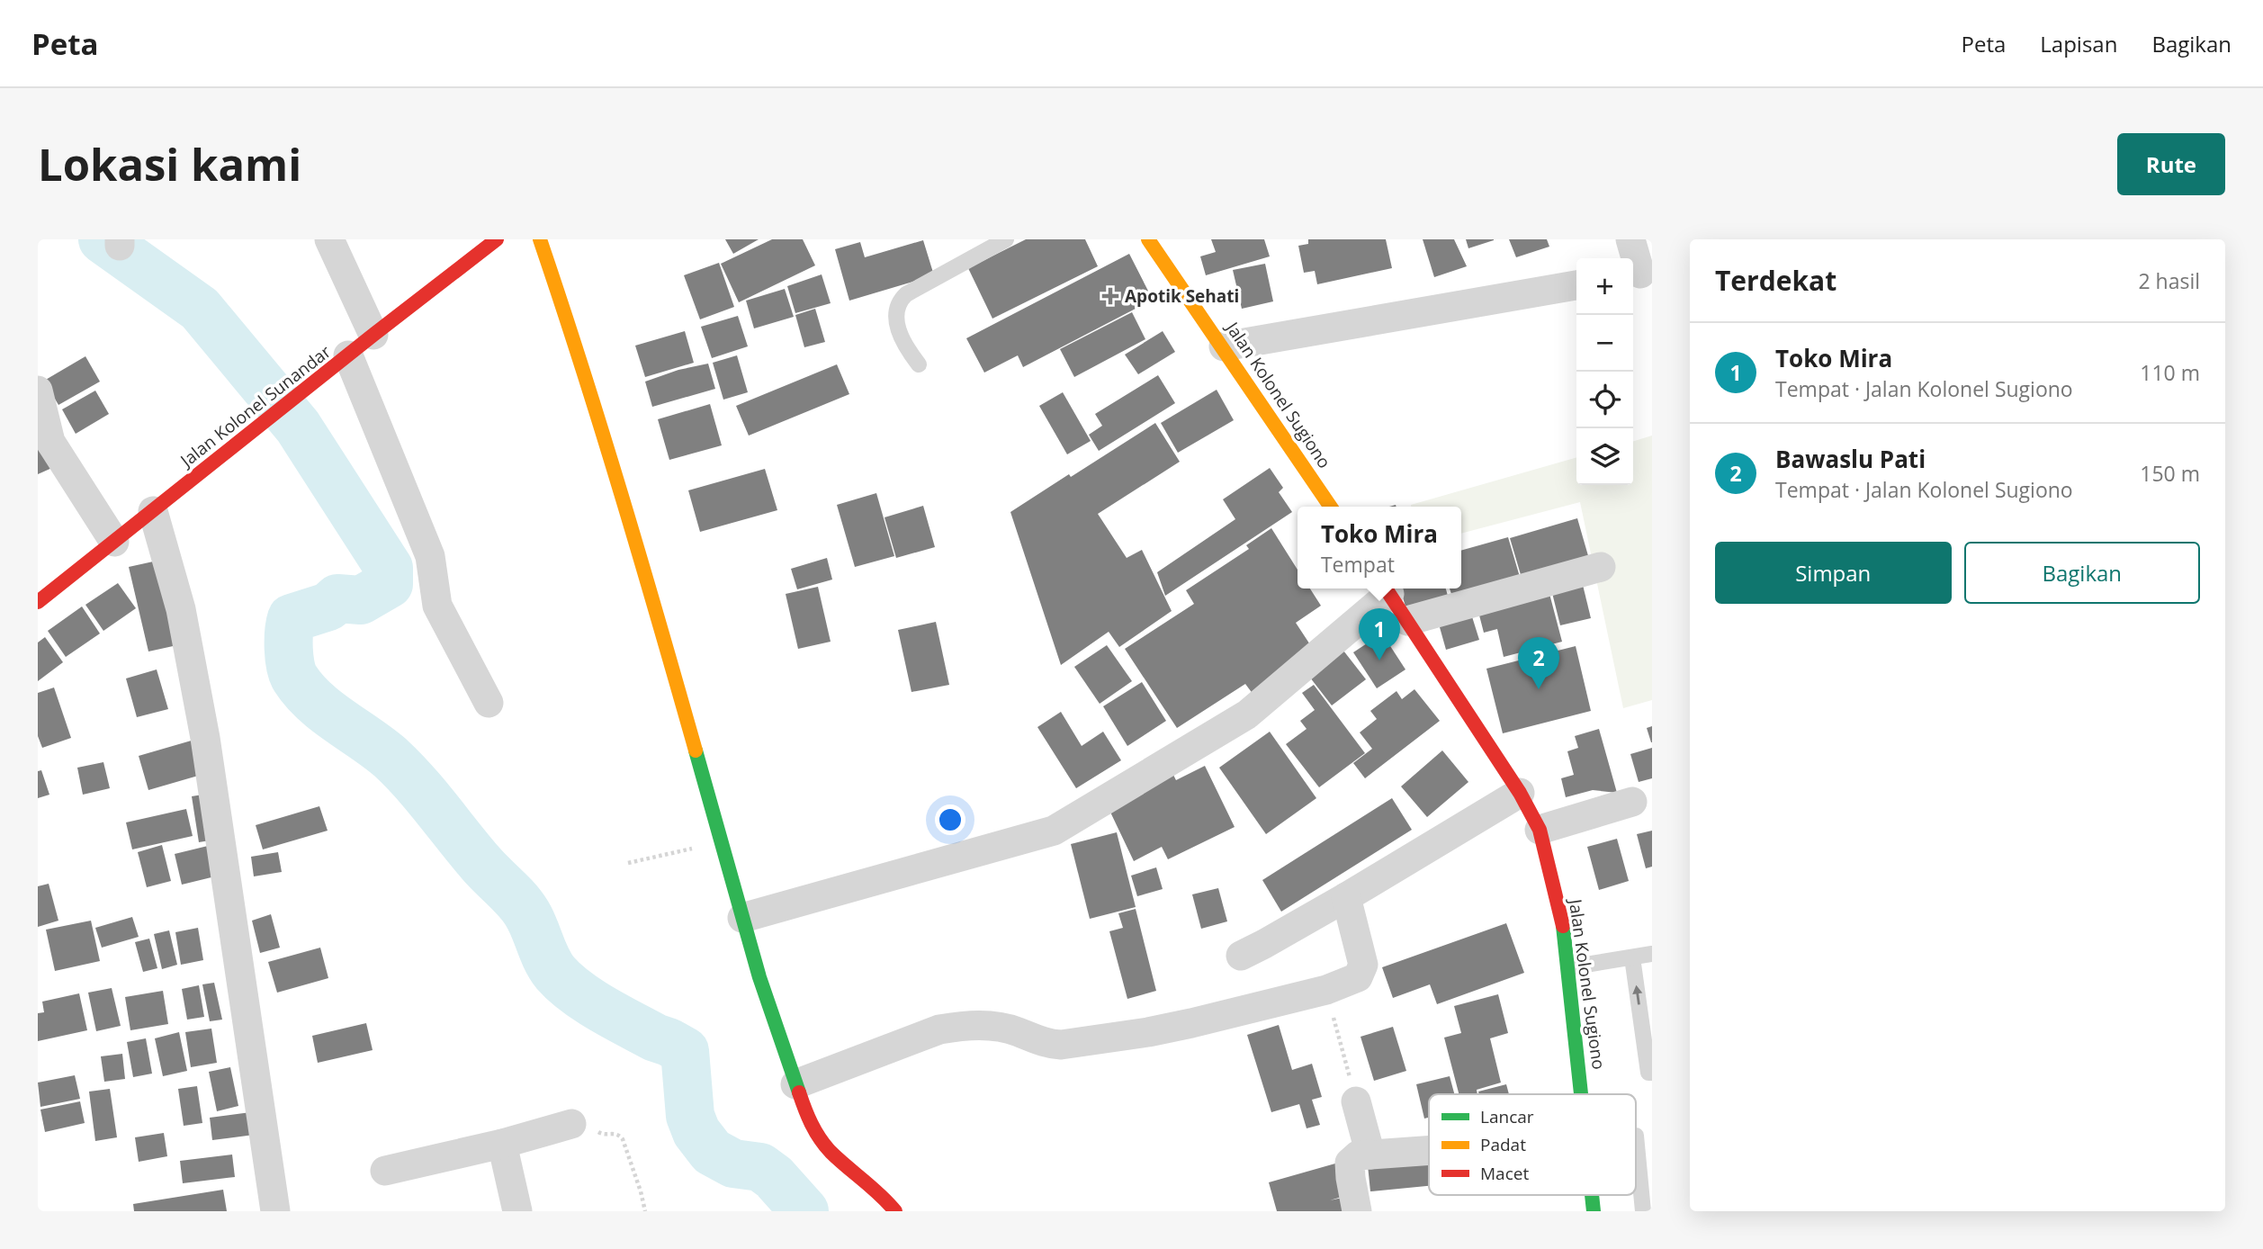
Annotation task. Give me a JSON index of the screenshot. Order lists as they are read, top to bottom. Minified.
{"streets":{"main road":["Jalan Kolonel Sugiono","Jalan Kolonel Sunandar"]},"places":{"health":["Apotik Sehati"]},"legend":["Lancar","Padat","Macet"],"page":{"header":"Peta","nav":["Peta","Lapisan","Bagikan"],"buttons":["Rute",["Simpan","Bagikan"]],"title":"Lokasi kami","heading":["Terdekat","2 hasil"],"map_buttons":["+","−"],"list":[{"mark":"1","name":"Toko Mira","note":"Tempat · Jalan Kolonel Sugiono","value":"110 m"},{"mark":"2","name":"Bawaslu Pati","note":"Tempat · Jalan Kolonel Sugiono","value":"150 m"}],"popup":["Toko Mira","Tempat"],"pins":["1","2"]}}
